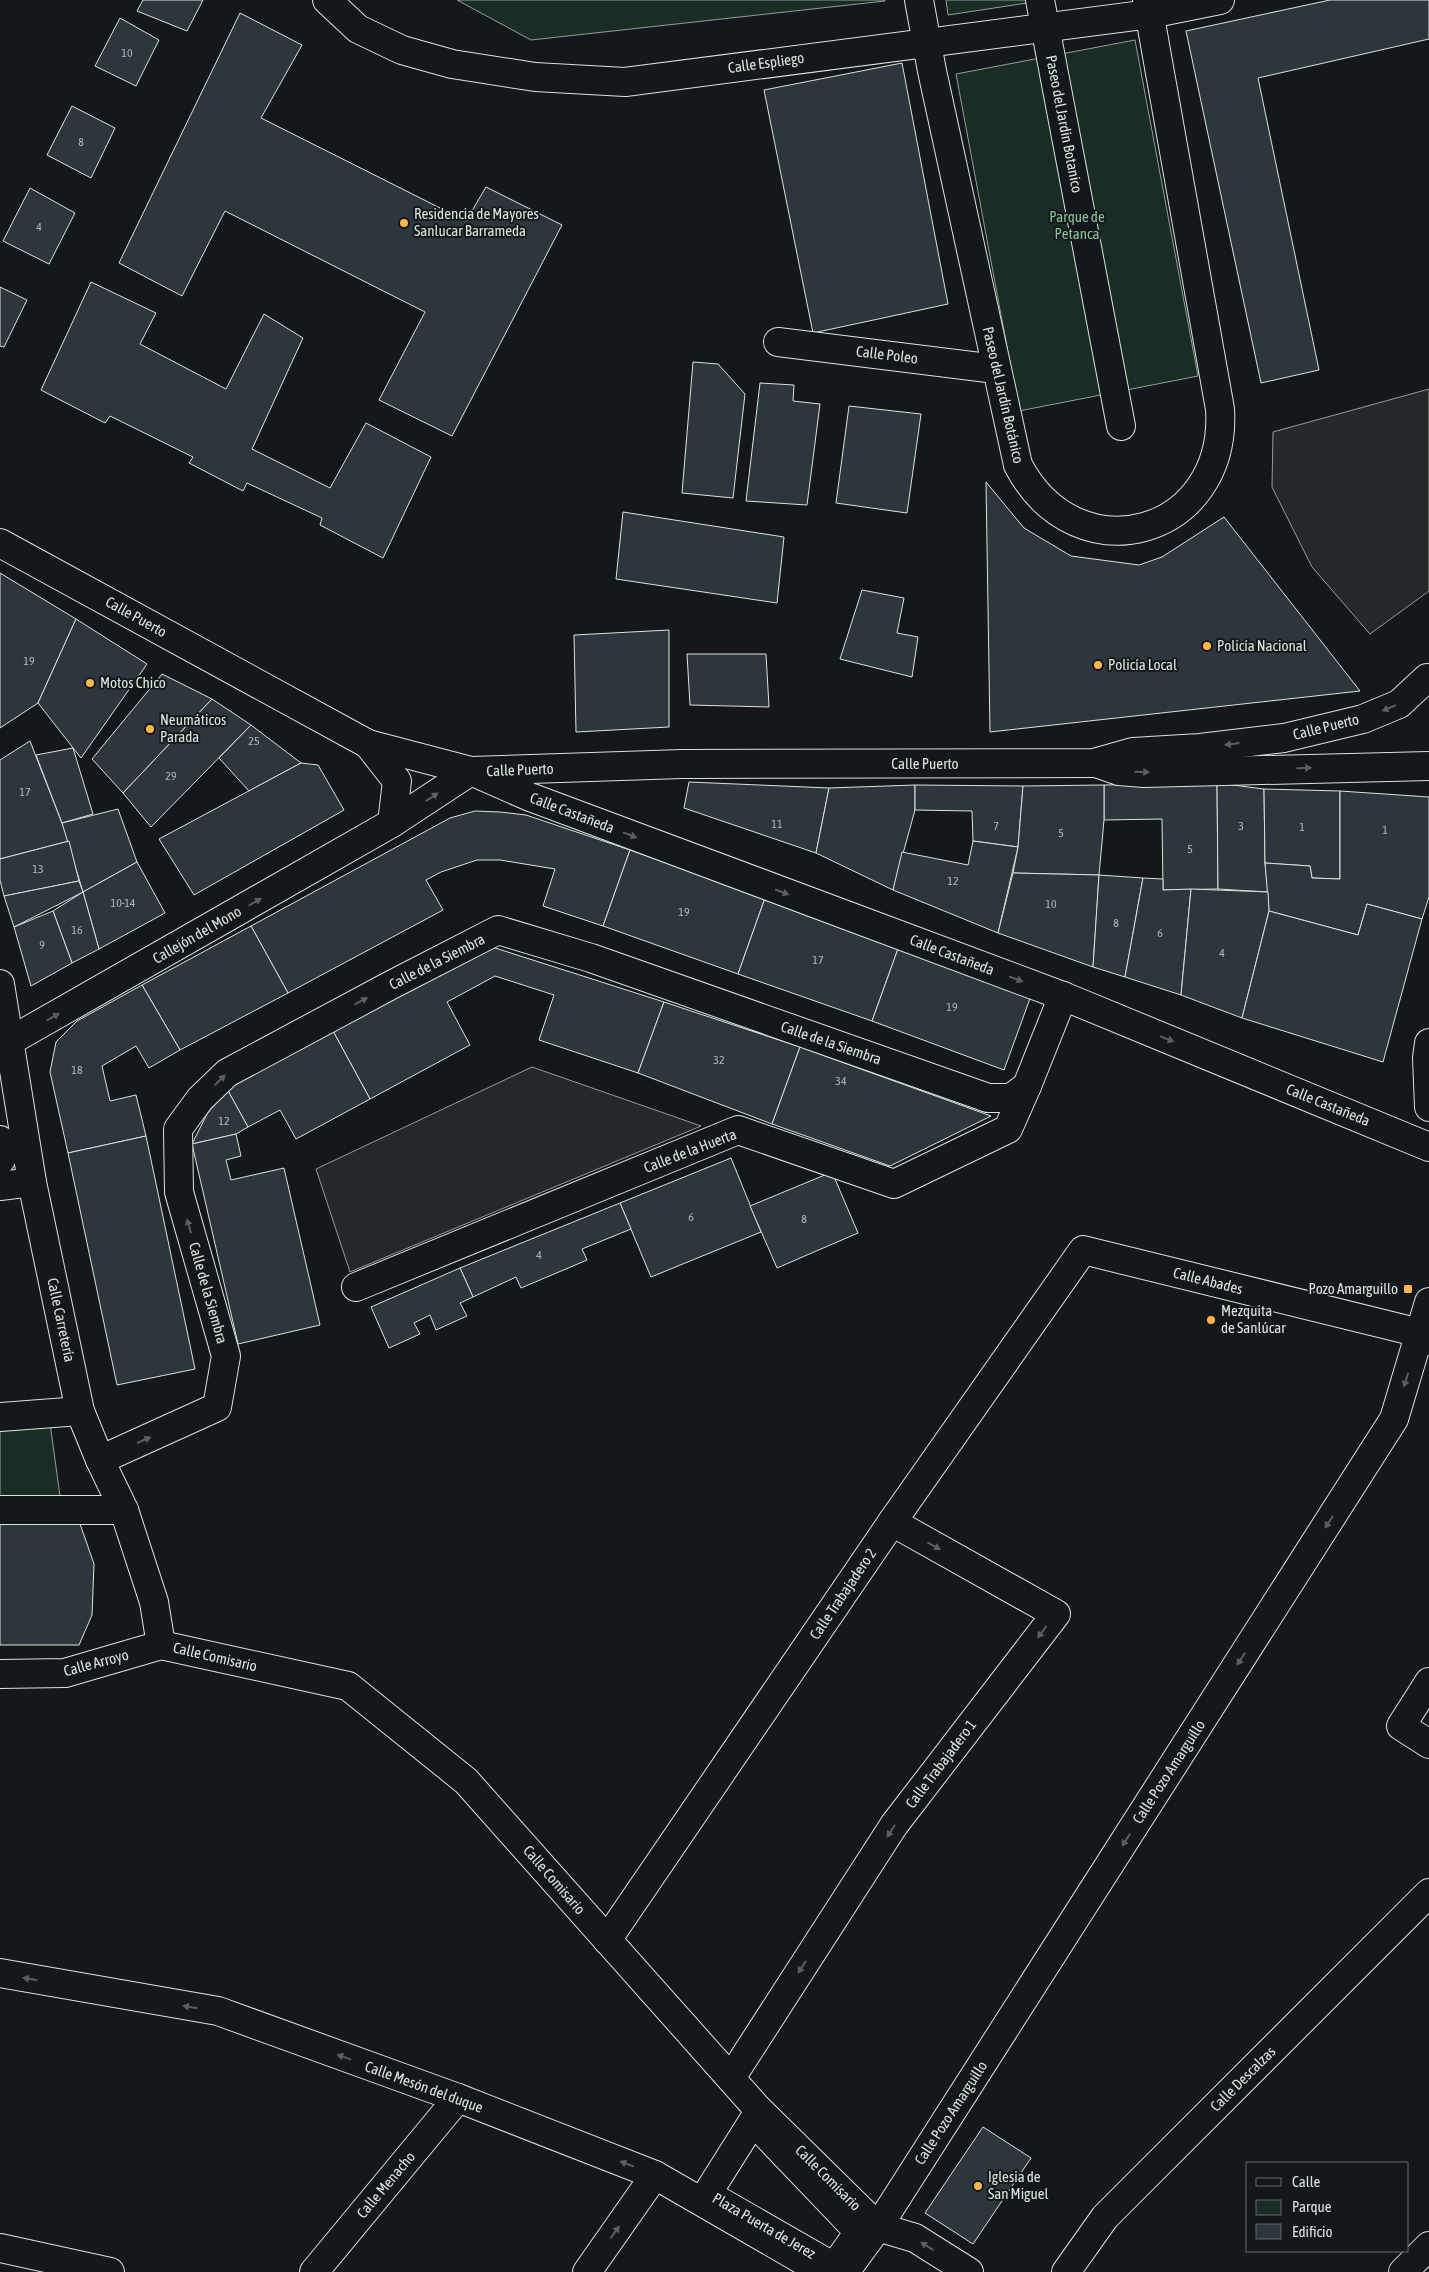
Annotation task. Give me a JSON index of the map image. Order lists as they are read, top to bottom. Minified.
{"streets":{"street":["Calle Espliego","Paseo del Jardin Botanico","Calle Poleo","Paseo del Jardín Botánico","Calle Puerto","Calle Castañeda","Callejón del Mono","Calle de la Siembra","Calle de la Huerta","Calle Abades","Calle Carretería","Calle Trabajadero 2","Calle Comisario","Calle Arroyo","Calle Trabajadero 1","Calle Pozo Amarguillo","Calle Descalzas","Calle Mesón del duque","Calle Menacho","Plaza Puerta de Jerez"]},"crossings":[["Calle Espliego","Paseo del Jardin Botanico"],["Calle Espliego","Paseo del Jardín Botánico"],["Calle Poleo","Paseo del Jardín Botánico"],["Calle Puerto","Calle Castañeda"],["Calle Puerto","Callejón del Mono"],["Calle Castañeda","Callejón del Mono"],["Callejón del Mono","Calle Carretería"],["Calle de la Siembra","Calle de la Huerta"],["Calle de la Siembra","Calle Carretería"],["Calle Abades","Calle Trabajadero 2"],["Calle Abades","Calle Pozo Amarguillo"],["Calle Carretería","Calle Comisario"],["Calle Carretería","Calle Arroyo"],["Calle Trabajadero 2","Calle Comisario"],["Calle Trabajadero 2","Calle Trabajadero 1"],["Calle Comisario","Calle Arroyo"],["Calle Comisario","Calle Trabajadero 1"],["Calle Comisario","Calle Pozo Amarguillo"],["Calle Comisario","Plaza Puerta de Jerez"],["Calle Pozo Amarguillo","Plaza Puerta de Jerez"],["Calle Mesón del duque","Calle Menacho"]],"one_way":["Calle Castañeda","Callejón del Mono","Calle Pozo Amarguillo","Calle Mesón del duque"],"parks":["Parque de Petanca"],"places":{"other":["Residencia de Mayores Sanlucar Barrameda","Policía Nacional","Policía Local","Motos Chico","Neumáticos Parada","Mezquita de Sanlúcar","Iglesia de San Miguel"],"transit":["Pozo Amarguillo"]},"house_numbers":["10","8","4","19","25","29","17","11","7","3","1","1","5","5","13","12","10-14","10","19","8","16","6","9","4","17","19","32","18","34","12","6","8","4"],"legend":["Calle","Parque","Edificio"]}
